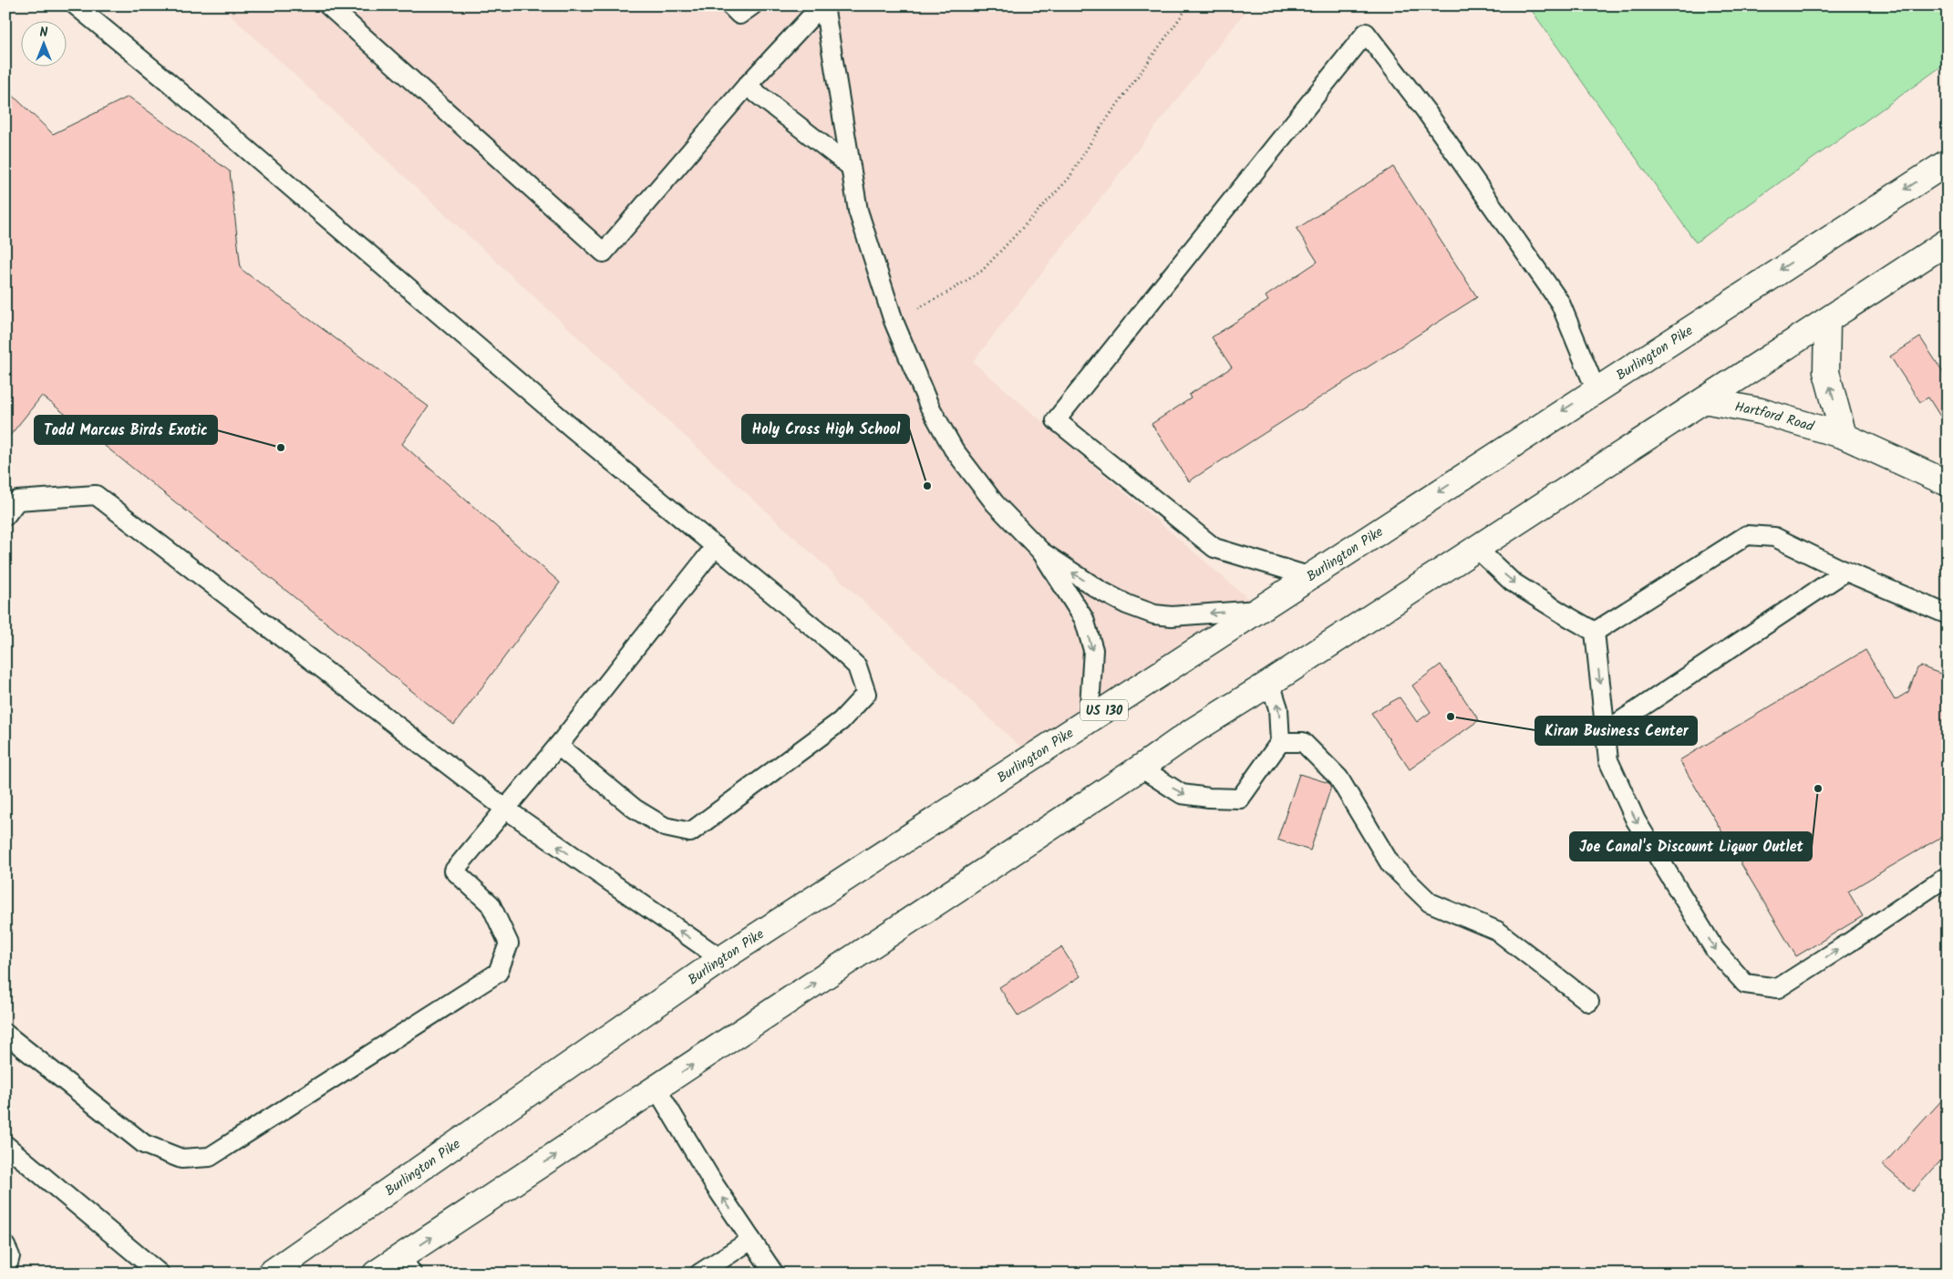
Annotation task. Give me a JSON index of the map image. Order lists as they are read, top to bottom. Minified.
{"streets":{"main road":["Burlington Pike","Hartford Road","US 130"]},"places":["Todd Marcus Birds Exotic","Holy Cross High School","Kiran Business Center","Joe Canal's Discount Liquor Outlet"],"north":"top"}
